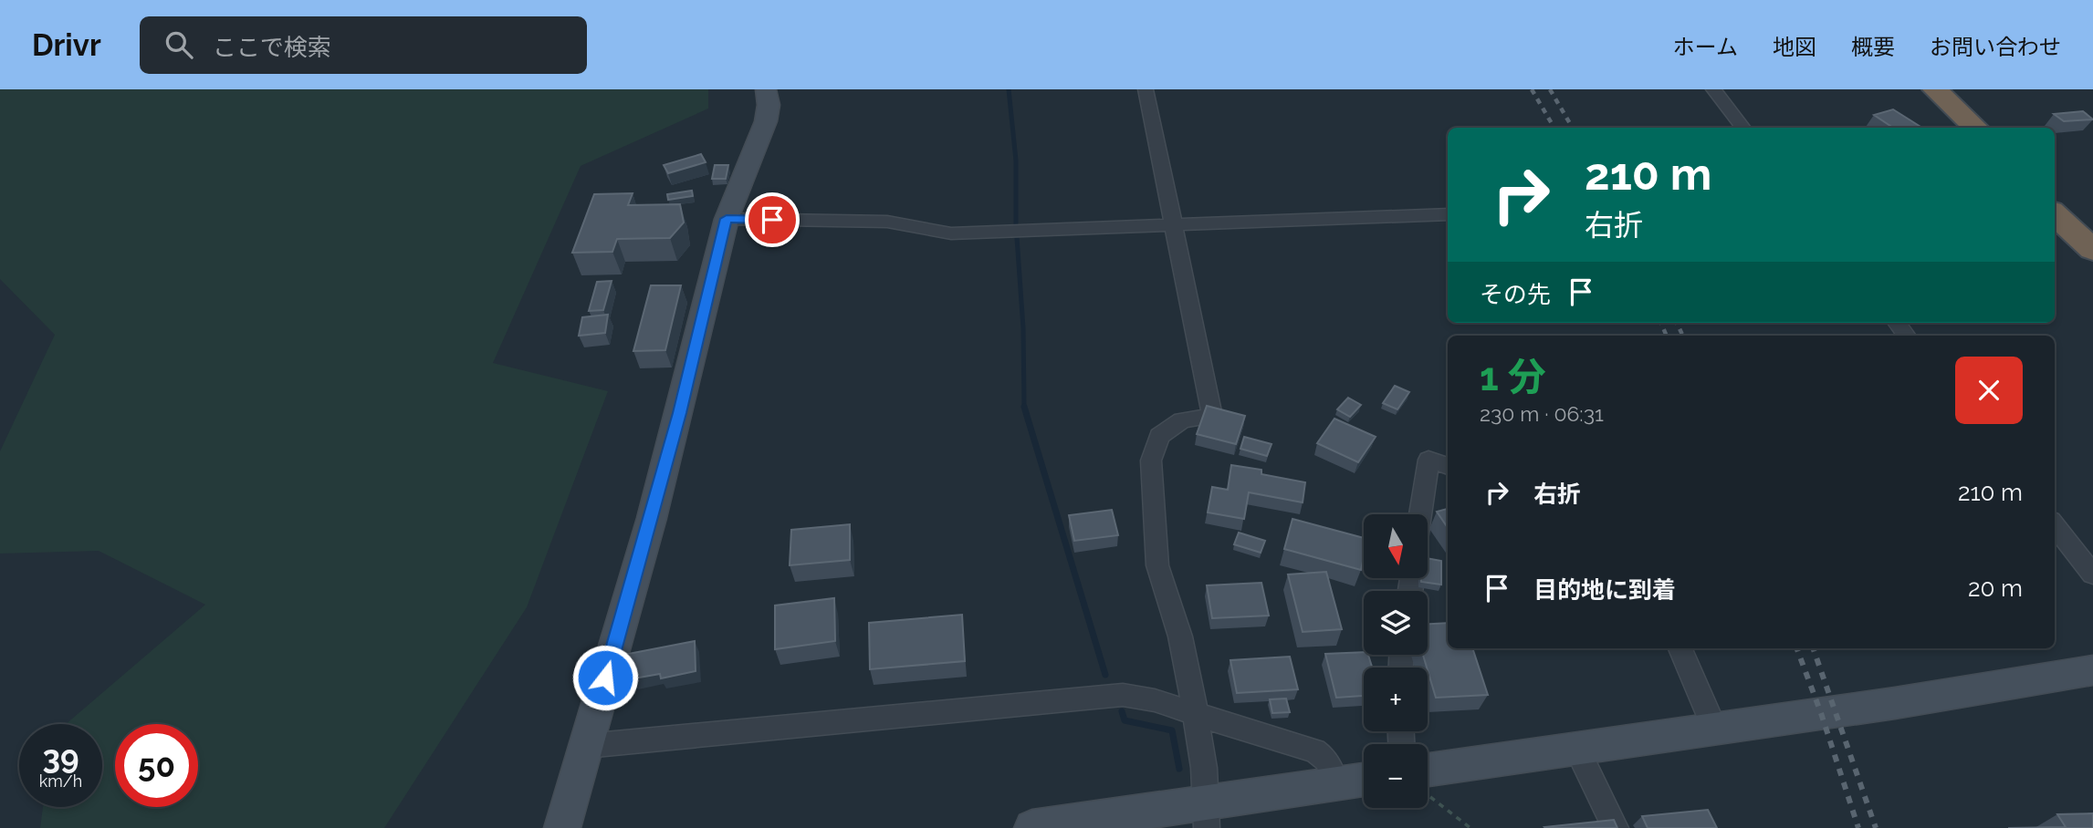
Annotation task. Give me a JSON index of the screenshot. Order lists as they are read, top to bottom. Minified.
{"north":"bottom","page":{"header":"Drivr","search":"ここで検索","nav":["ホーム","地図","概要","お問い合わせ"],"turn":["210 m","右折"],"then":"その先","heading":["1 分","230 m · 06:31"],"list":[{"name":"右折","value":"210 m"},{"name":"目的地に到着","value":"20 m"}],"map_buttons":["+","−"],"speed":"39 km/h","limit":"50"}}
